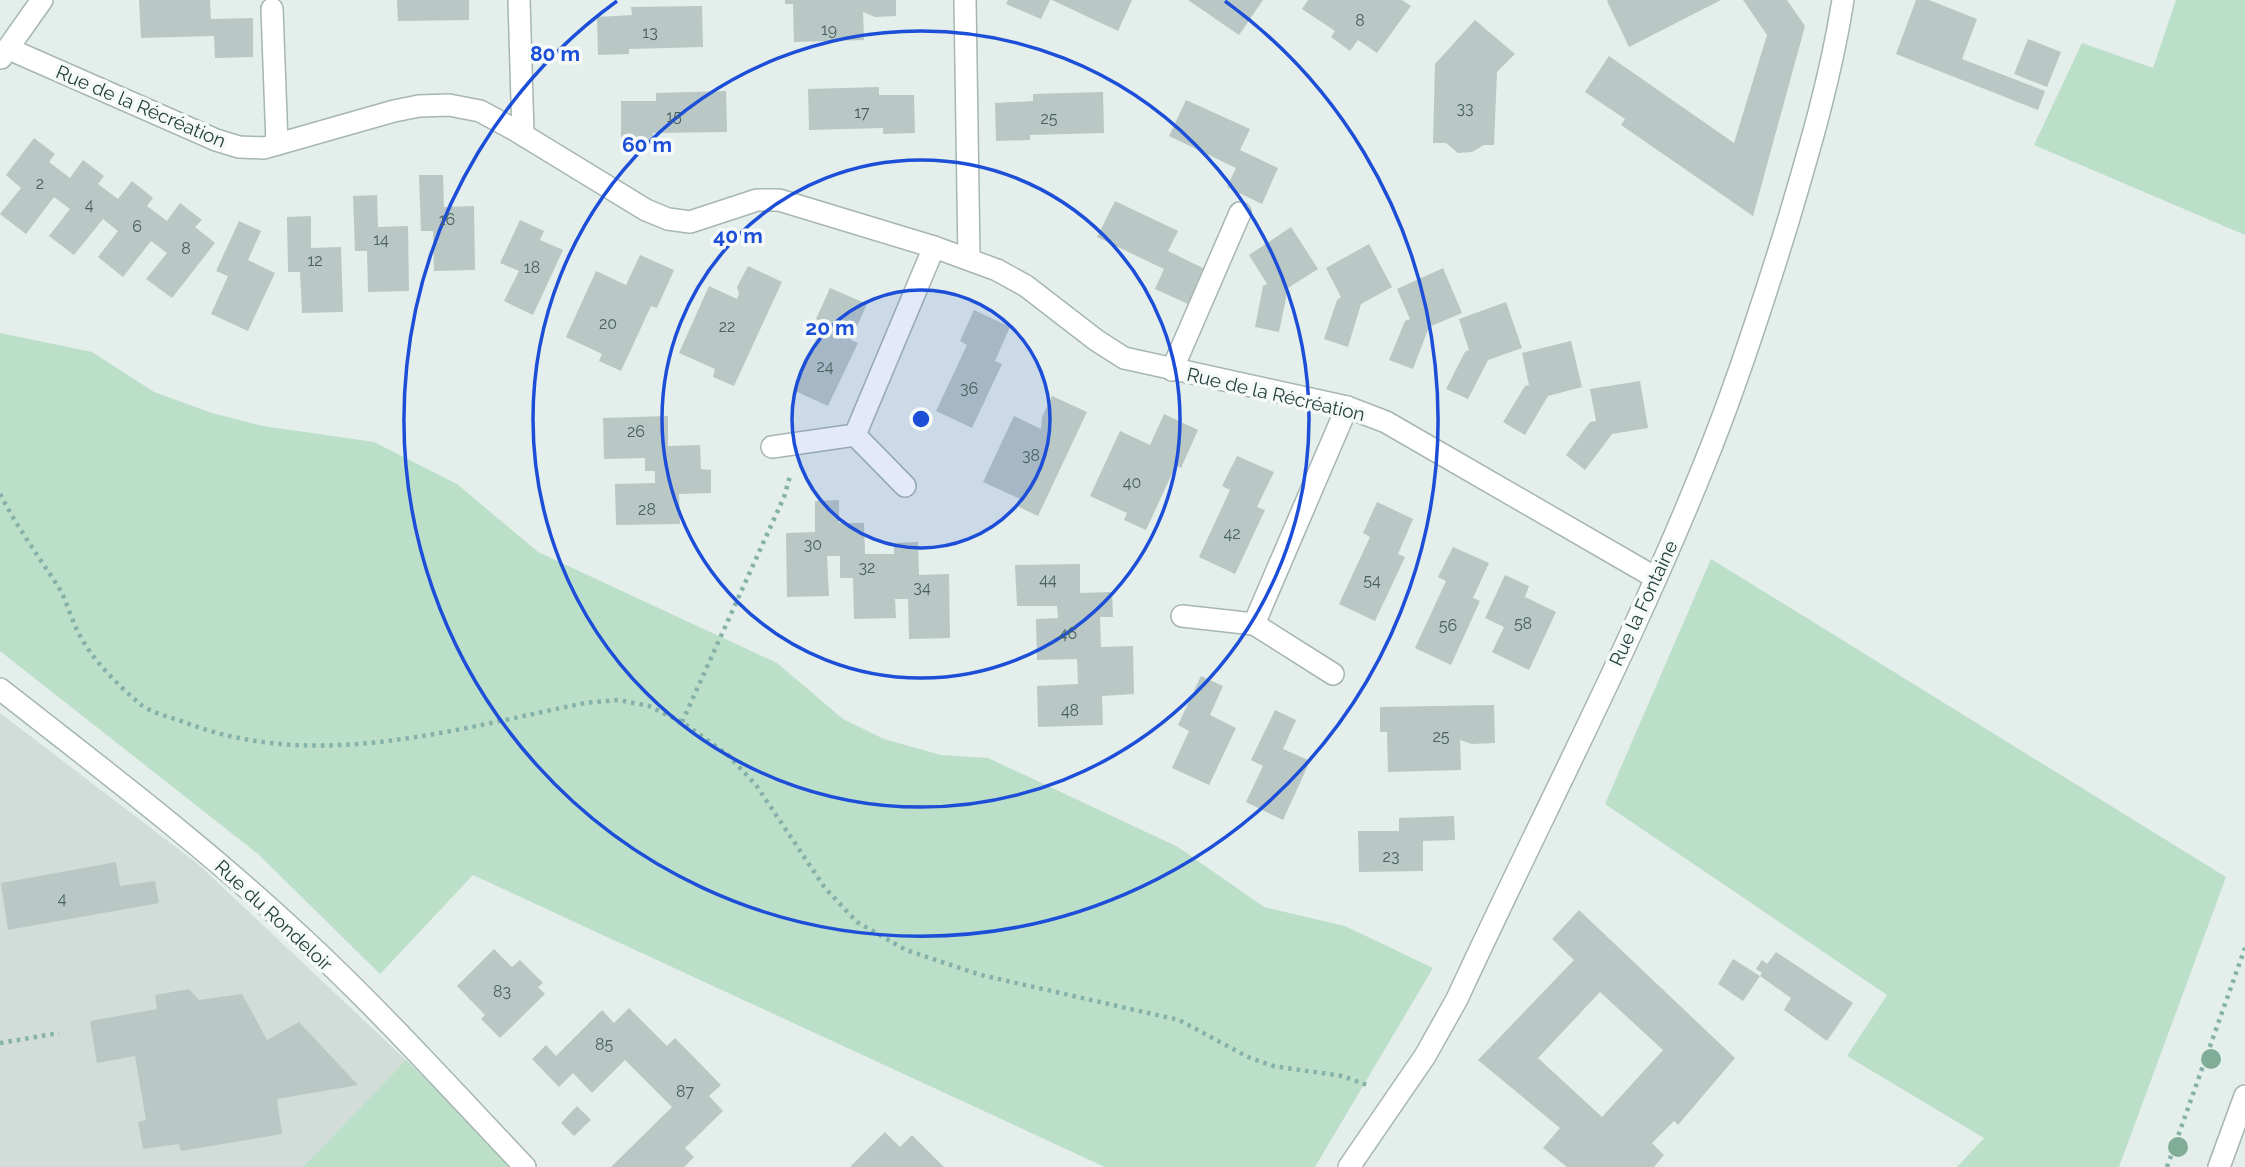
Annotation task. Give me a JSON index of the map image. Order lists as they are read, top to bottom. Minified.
{"streets":{"street":["Rue de la Récréation","Rue la Fontaine","Rue du Rondeloir"]},"crossings":[["Rue de la Récréation","Rue la Fontaine"]],"house_numbers":["8","19","13","33","17","15","25","2","4","16","6","14","8","12","18","20","22","24","36","26","38","40","28","42","30","32","44","54","34","58","56","46","48","25","23","4","83","85","87"],"rings":["80 m","60 m","40 m","20 m"]}
